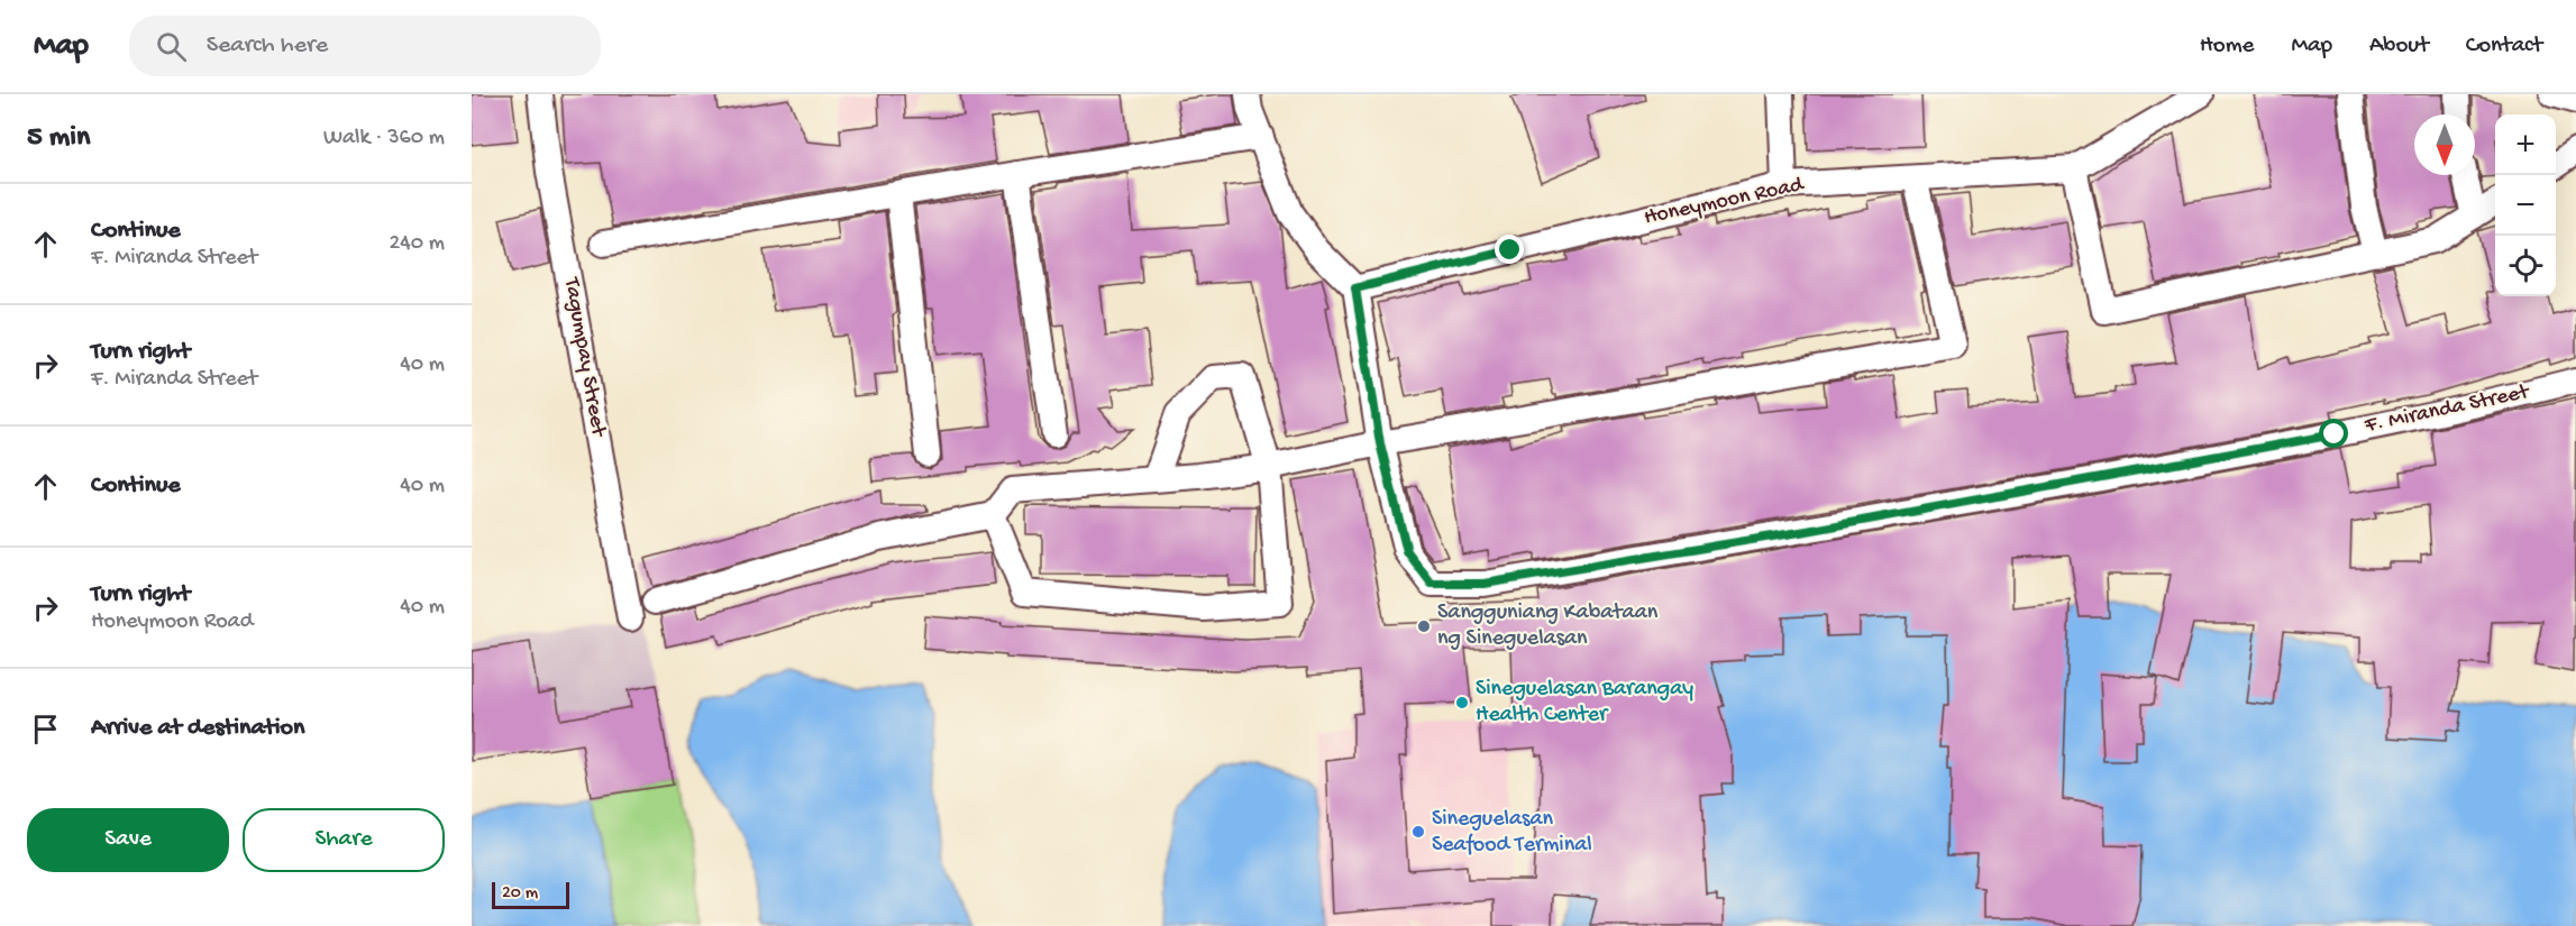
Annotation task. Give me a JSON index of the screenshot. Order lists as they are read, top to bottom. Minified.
{"streets":{"street":["Honeymoon Road","Tagumpay Street","F. Miranda Street"]},"places":["Sangguniang Kabataan ng Sineguelasan","Sineguelasan Barangay Health Center","Sineguelasan Seafood Terminal"],"scale_bar":"20 m","north":"bottom","page":{"header":"Map","search":"Search here","nav":["Home","Map","About","Contact"],"heading":["5 min","Walk · 360 m"],"map_buttons":["+","−"],"list":[["Continue","F. Miranda Street","240 m"],["Turn right","F. Miranda Street","40 m"],["Continue","40 m"],["Turn right","Honeymoon Road","40 m"],"Arrive at destination"],"buttons":["Save","Share"],"scale":"20 m"}}
